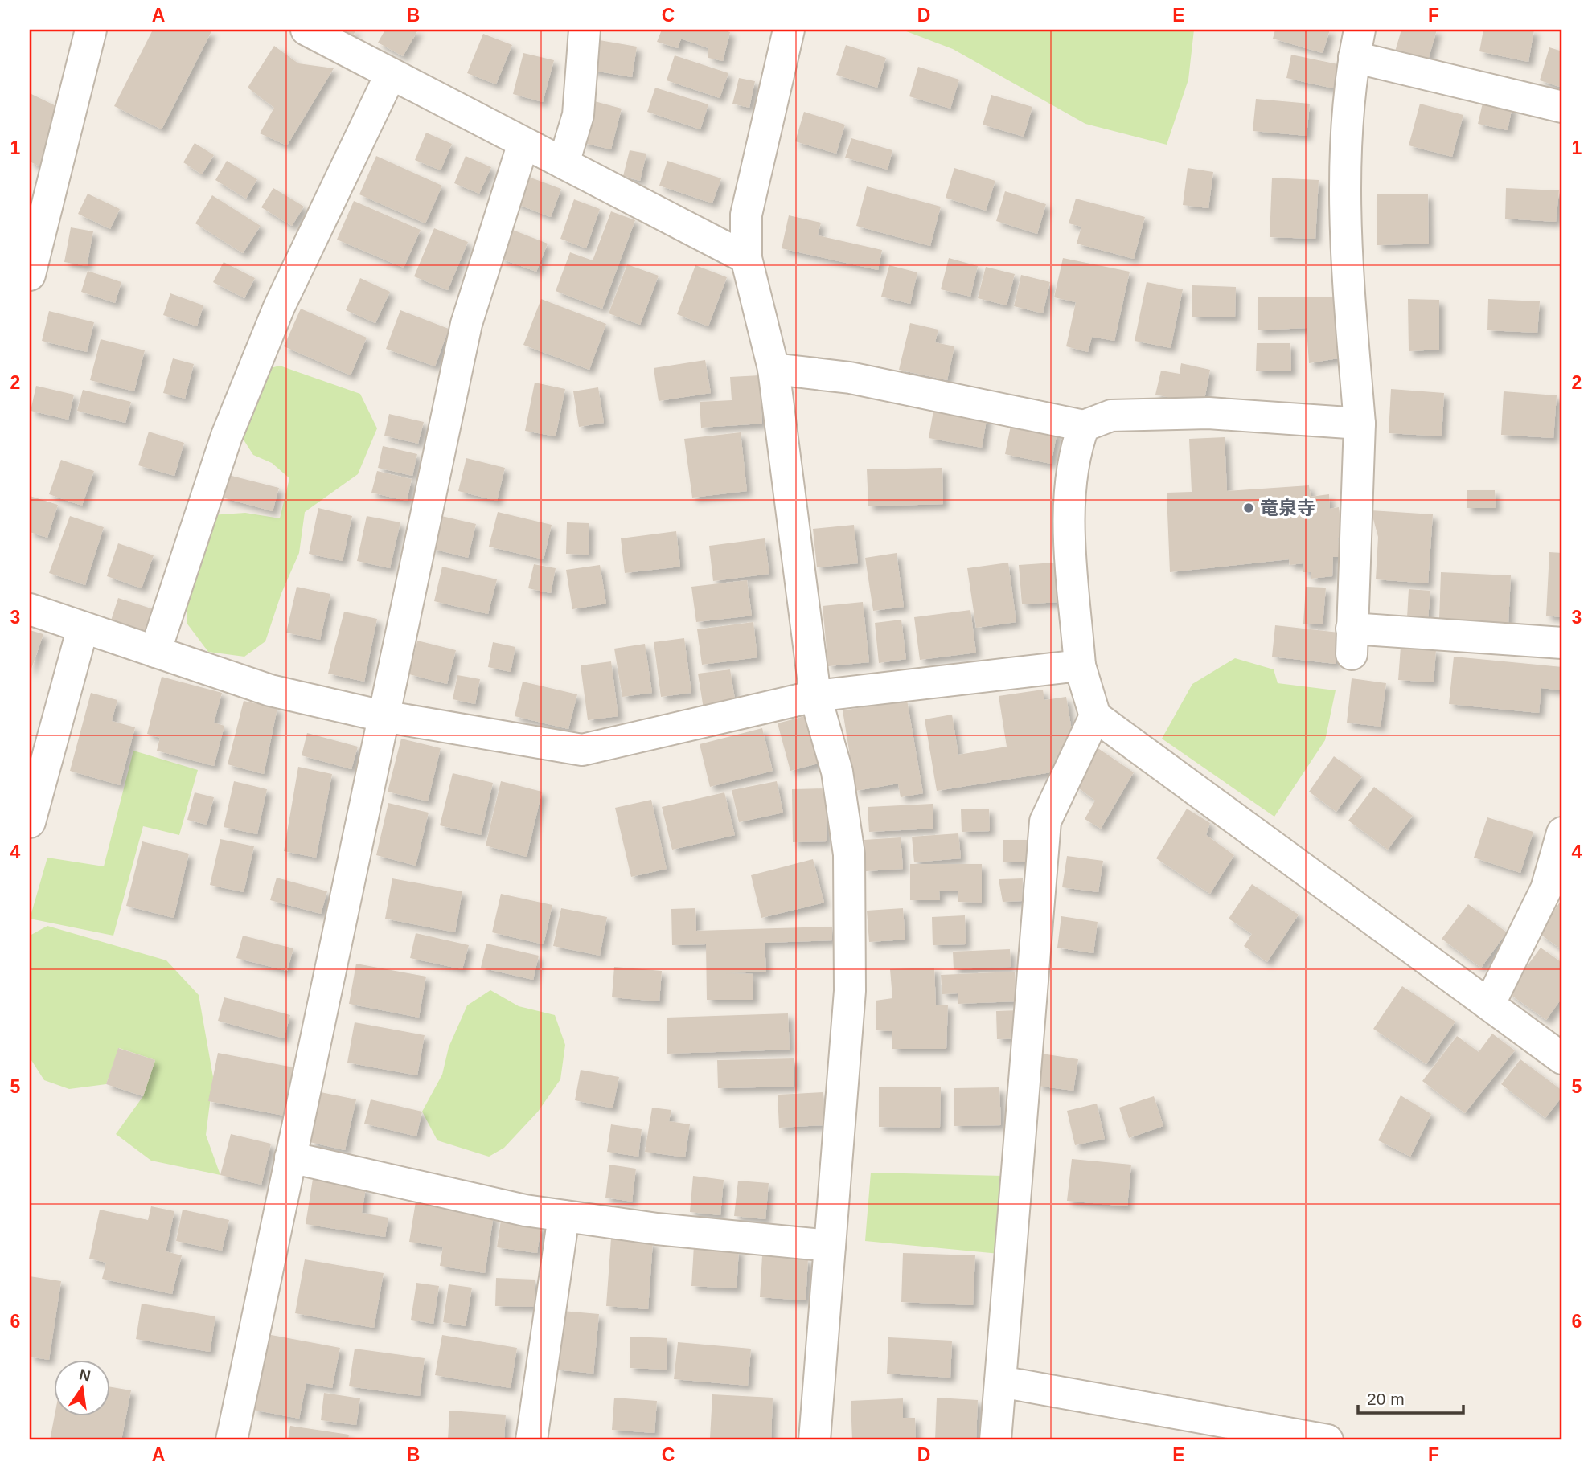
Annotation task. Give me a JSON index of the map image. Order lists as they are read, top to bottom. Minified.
{"places":["竜泉寺"],"scale_bar":"20 m","north":"top","grid":{"columns":["A","B","C","D","E","F"],"rows":["1","2","3","4","5","6"]}}
